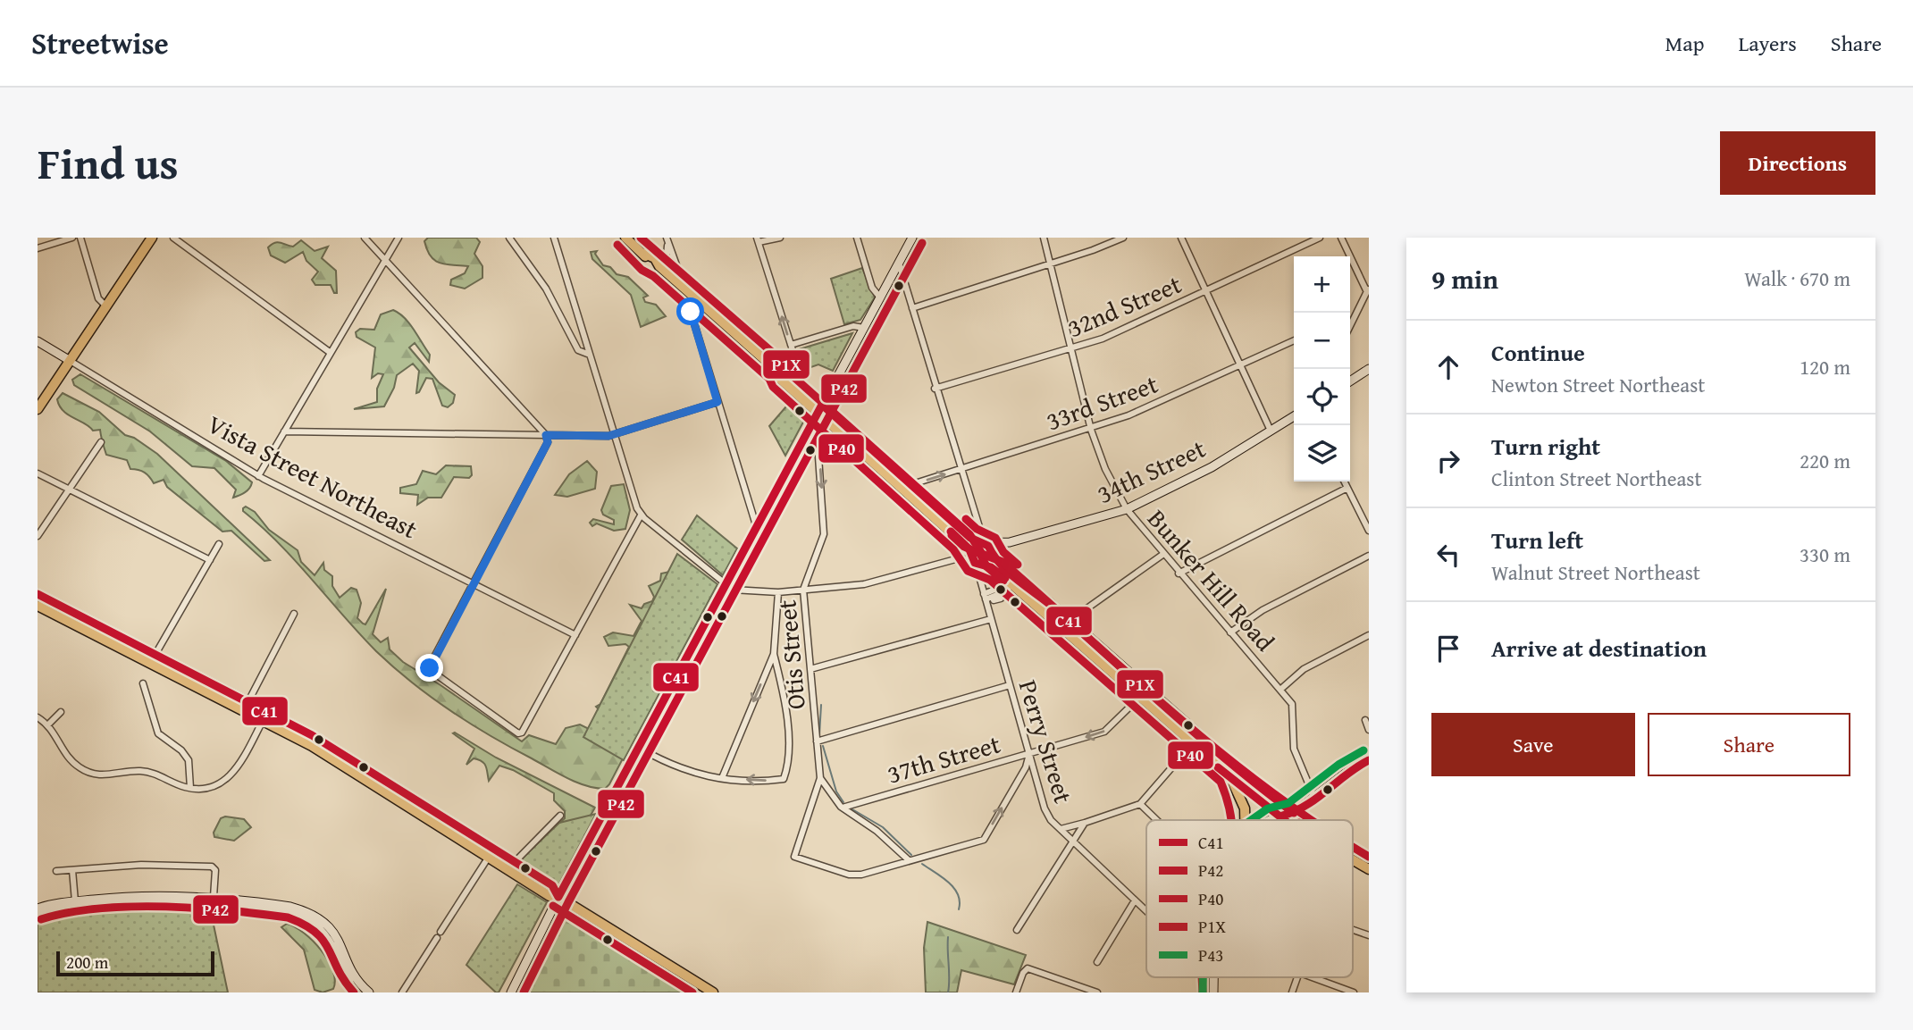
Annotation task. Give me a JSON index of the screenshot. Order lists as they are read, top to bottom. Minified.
{"streets":{"street":["32nd Street","33rd Street","34th Street","Vista Street Northeast","Bunker Hill Road","Otis Street","Perry Street","37th Street"]},"crossings":[["32nd Street","Bunker Hill Road"],["33rd Street","Bunker Hill Road"],["34th Street","Bunker Hill Road"],["34th Street","Otis Street"],["34th Street","Perry Street"],["Perry Street","37th Street"]],"one_way":["37th Street"],"lines":["transit line P1X","transit line P42","transit line P40","transit line C41","transit line P43"],"legend":["C41","P42","P40","P1X","P43"],"scale_bar":"200 m","page":{"header":"Streetwise","nav":["Map","Layers","Share"],"title":"Find us","buttons":["Directions",["Save","Share"]],"heading":["9 min","Walk · 670 m"],"map_buttons":["+","−"],"list":[["Continue","Newton Street Northeast","120 m"],["Turn right","Clinton Street Northeast","220 m"],["Turn left","Walnut Street Northeast","330 m"],"Arrive at destination"],"scale":"200 m"}}
